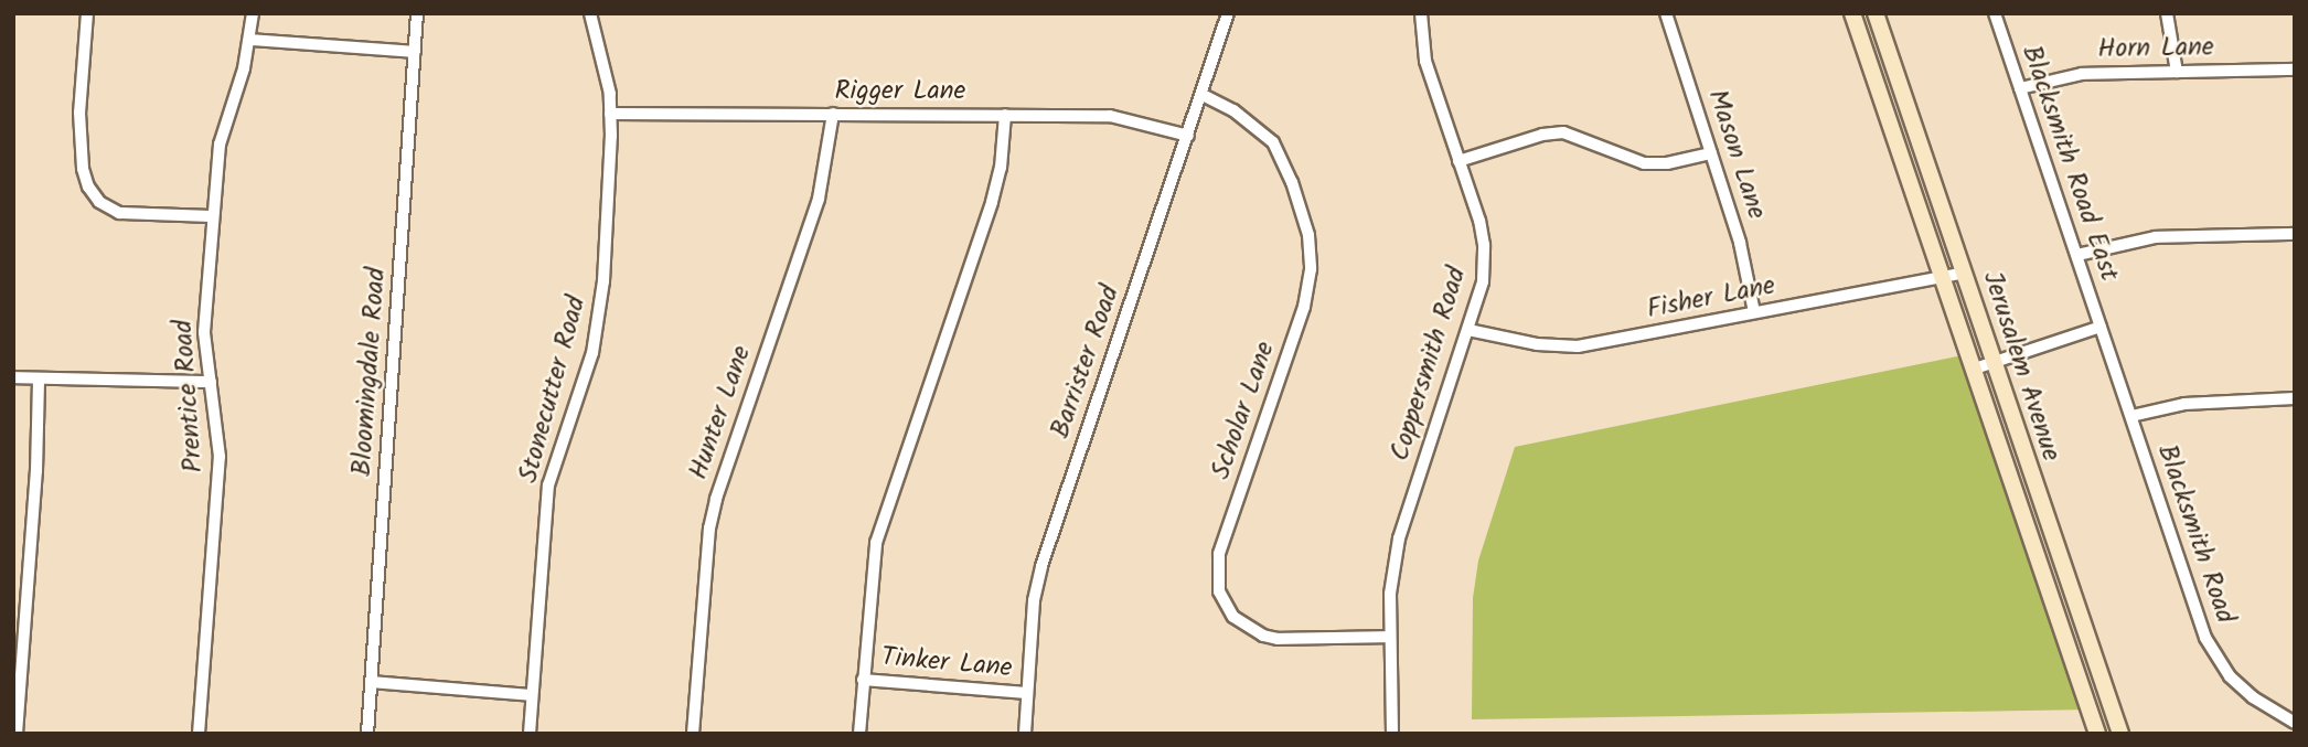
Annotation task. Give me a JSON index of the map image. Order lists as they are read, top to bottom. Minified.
{"streets":{"main road":["Jerusalem Avenue"],"street":["Horn Lane","Rigger Lane","Mason Lane","Blacksmith Road East","Fisher Lane","Barrister Road","Coppersmith Road","Bloomingdale Road","Stonecutter Road","Prentice Road","Scholar Lane","Hunter Lane","Blacksmith Road","Tinker Lane"]},"crossings":[["Horn Lane","Blacksmith Road East"],["Rigger Lane","Barrister Road"],["Rigger Lane","Stonecutter Road"],["Rigger Lane","Hunter Lane"],["Mason Lane","Fisher Lane"],["Blacksmith Road East","Blacksmith Road"],["Fisher Lane","Coppersmith Road"],["Fisher Lane","Jerusalem Avenue"],["Barrister Road","Scholar Lane"],["Barrister Road","Tinker Lane"],["Coppersmith Road","Scholar Lane"]]}
